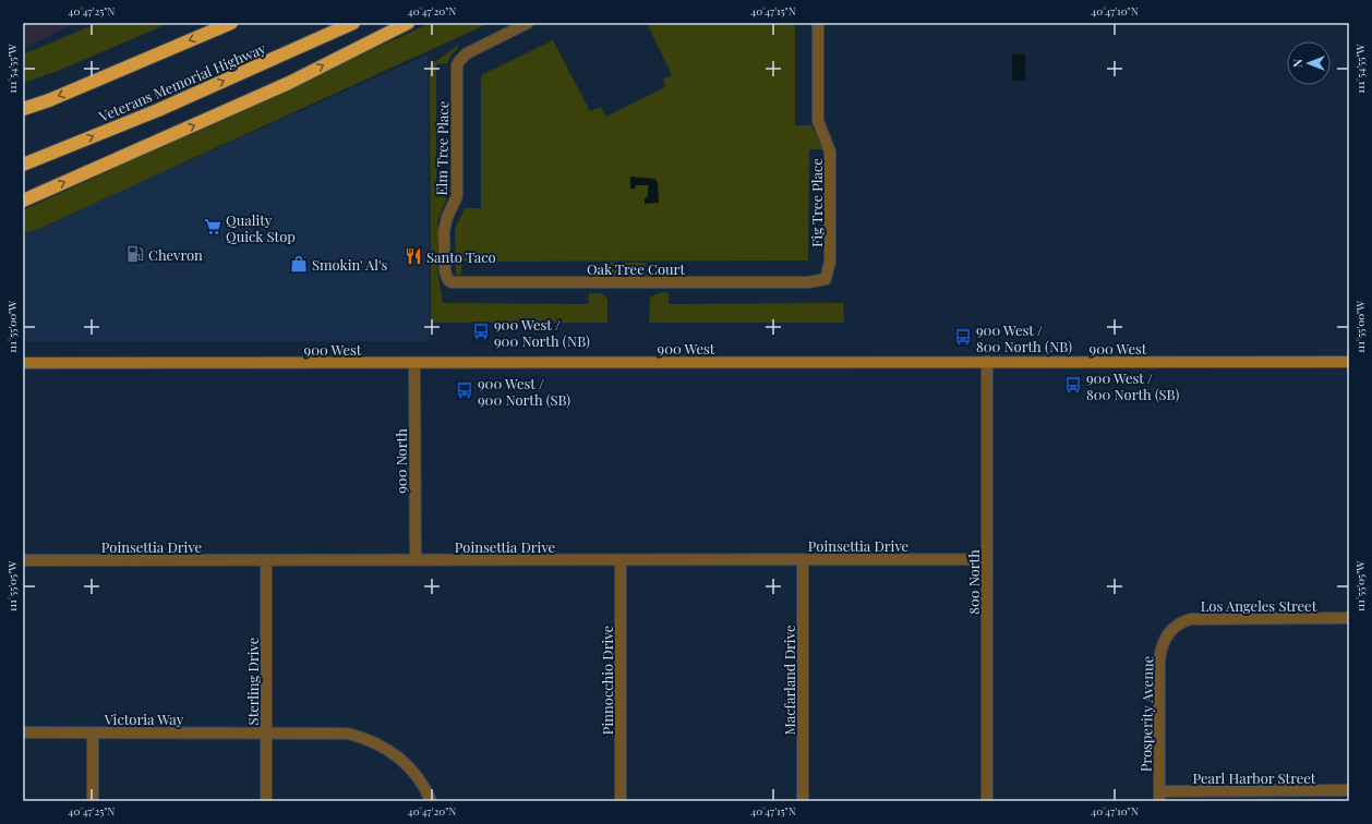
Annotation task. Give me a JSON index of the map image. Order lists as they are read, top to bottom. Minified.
{"streets":{"highway":["Veterans Memorial Highway"],"main road":["900 West"],"street":["Elm Tree Place","Fig Tree Place","Oak Tree Court","900 North","Poinsettia Drive","800 North","Los Angeles Street","Pinnocchio Drive","Macfarland Drive","Sterling Drive","Prosperity Avenue","Victoria Way","Pearl Harbor Street"]},"crossings":[["Elm Tree Place","Oak Tree Court"],["Fig Tree Place","Oak Tree Court"],["900 West","900 North"],["900 West","800 North"],["900 North","Poinsettia Drive"],["Poinsettia Drive","800 North"],["Poinsettia Drive","Pinnocchio Drive"],["Poinsettia Drive","Macfarland Drive"],["Poinsettia Drive","Sterling Drive"],["Los Angeles Street","Prosperity Avenue"],["Sterling Drive","Victoria Way"],["Prosperity Avenue","Pearl Harbor Street"]],"places":{"supermarket":["Quality Quick Stop"],"fuel station":["Chevron"],"restaurant":["Santo Taco"],"shop":["Smokin' Al's"],"bus stop":["900 West / 900 North (NB)","900 West / 800 North (NB)","900 West / 800 North (SB)","900 West / 900 North (SB)"]},"north":"left","coordinates":["40°47'25\"N","40°47'20\"N","40°47'15\"N","40°47'10\"N","111°54'55\"W","111°55'00\"W","111°55'05\"W"]}
